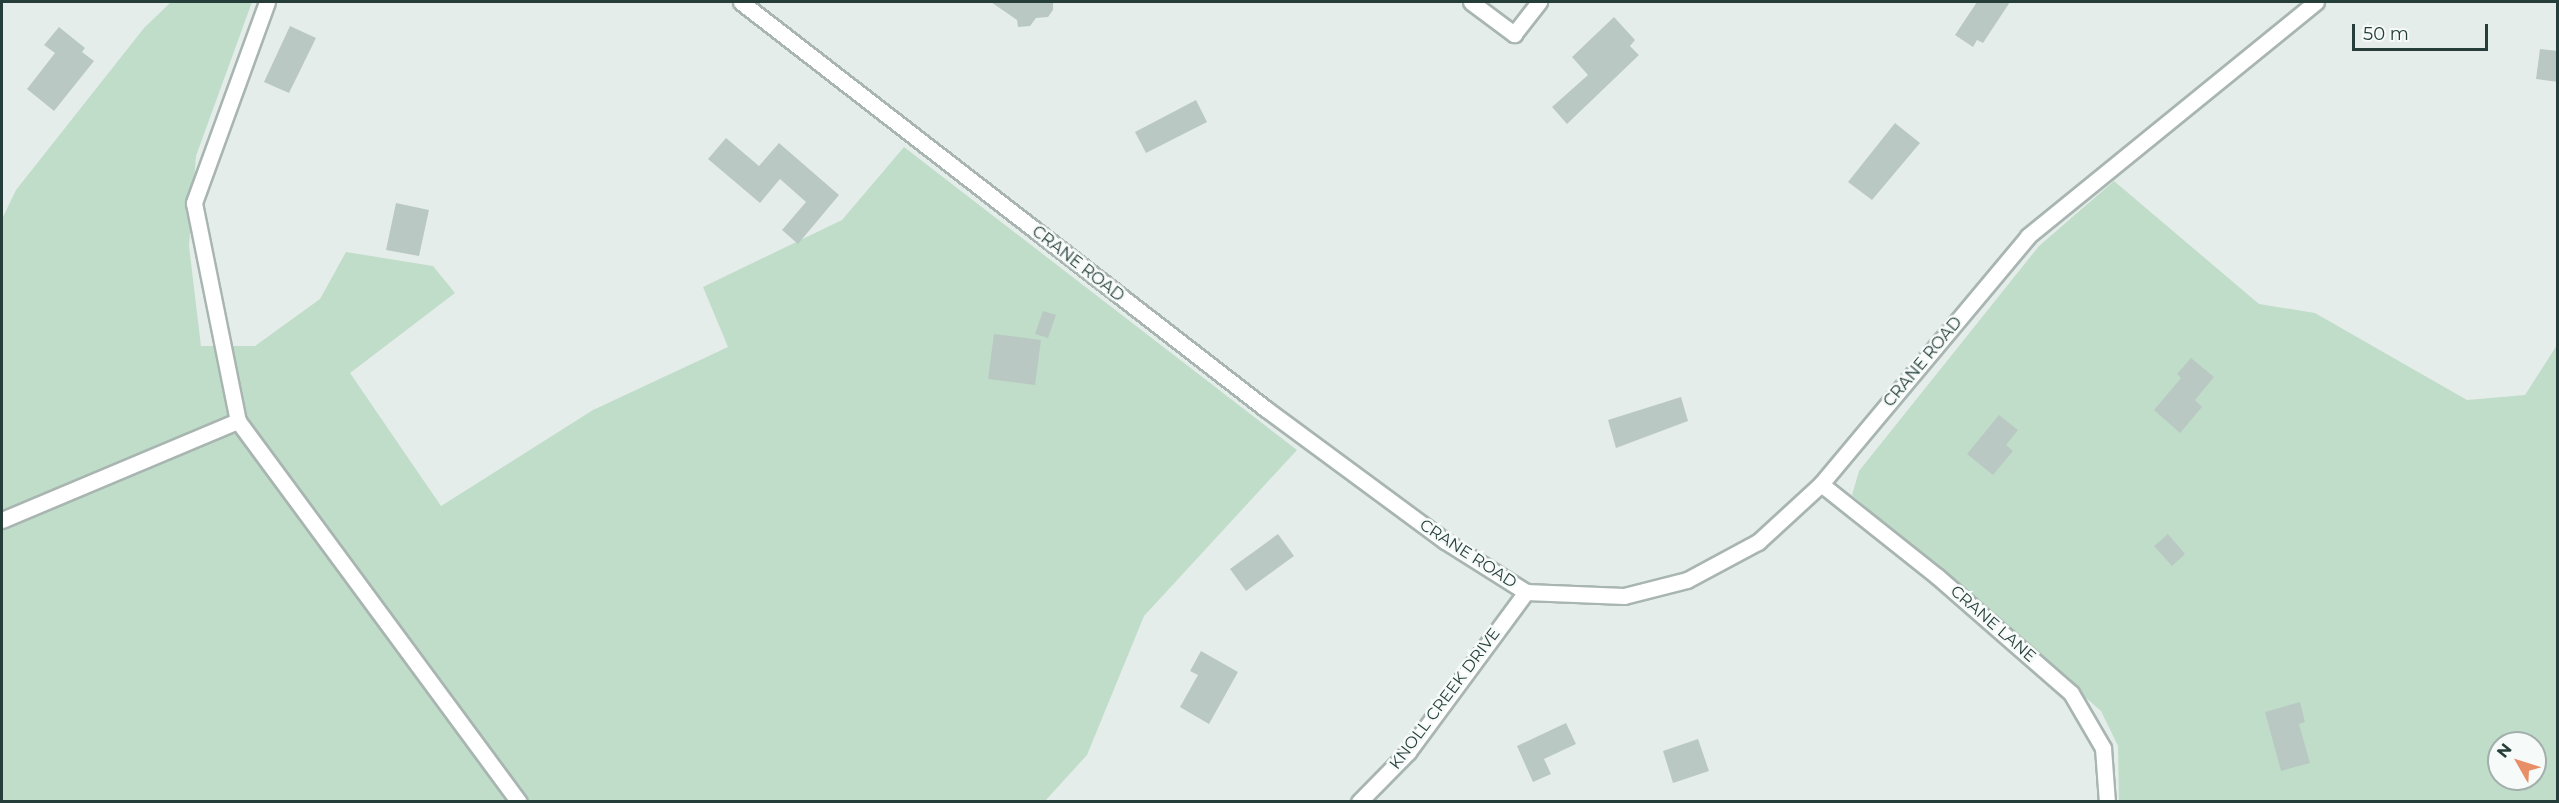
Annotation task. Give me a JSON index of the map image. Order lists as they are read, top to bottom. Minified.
{"streets":{"street":["CRANE ROAD","CRANE LANE","KNOLL CREEK DRIVE"]},"crossings":[["CRANE ROAD","CRANE LANE"],["CRANE ROAD","KNOLL CREEK DRIVE"]],"scale_bar":"50 m","north":"top left"}
